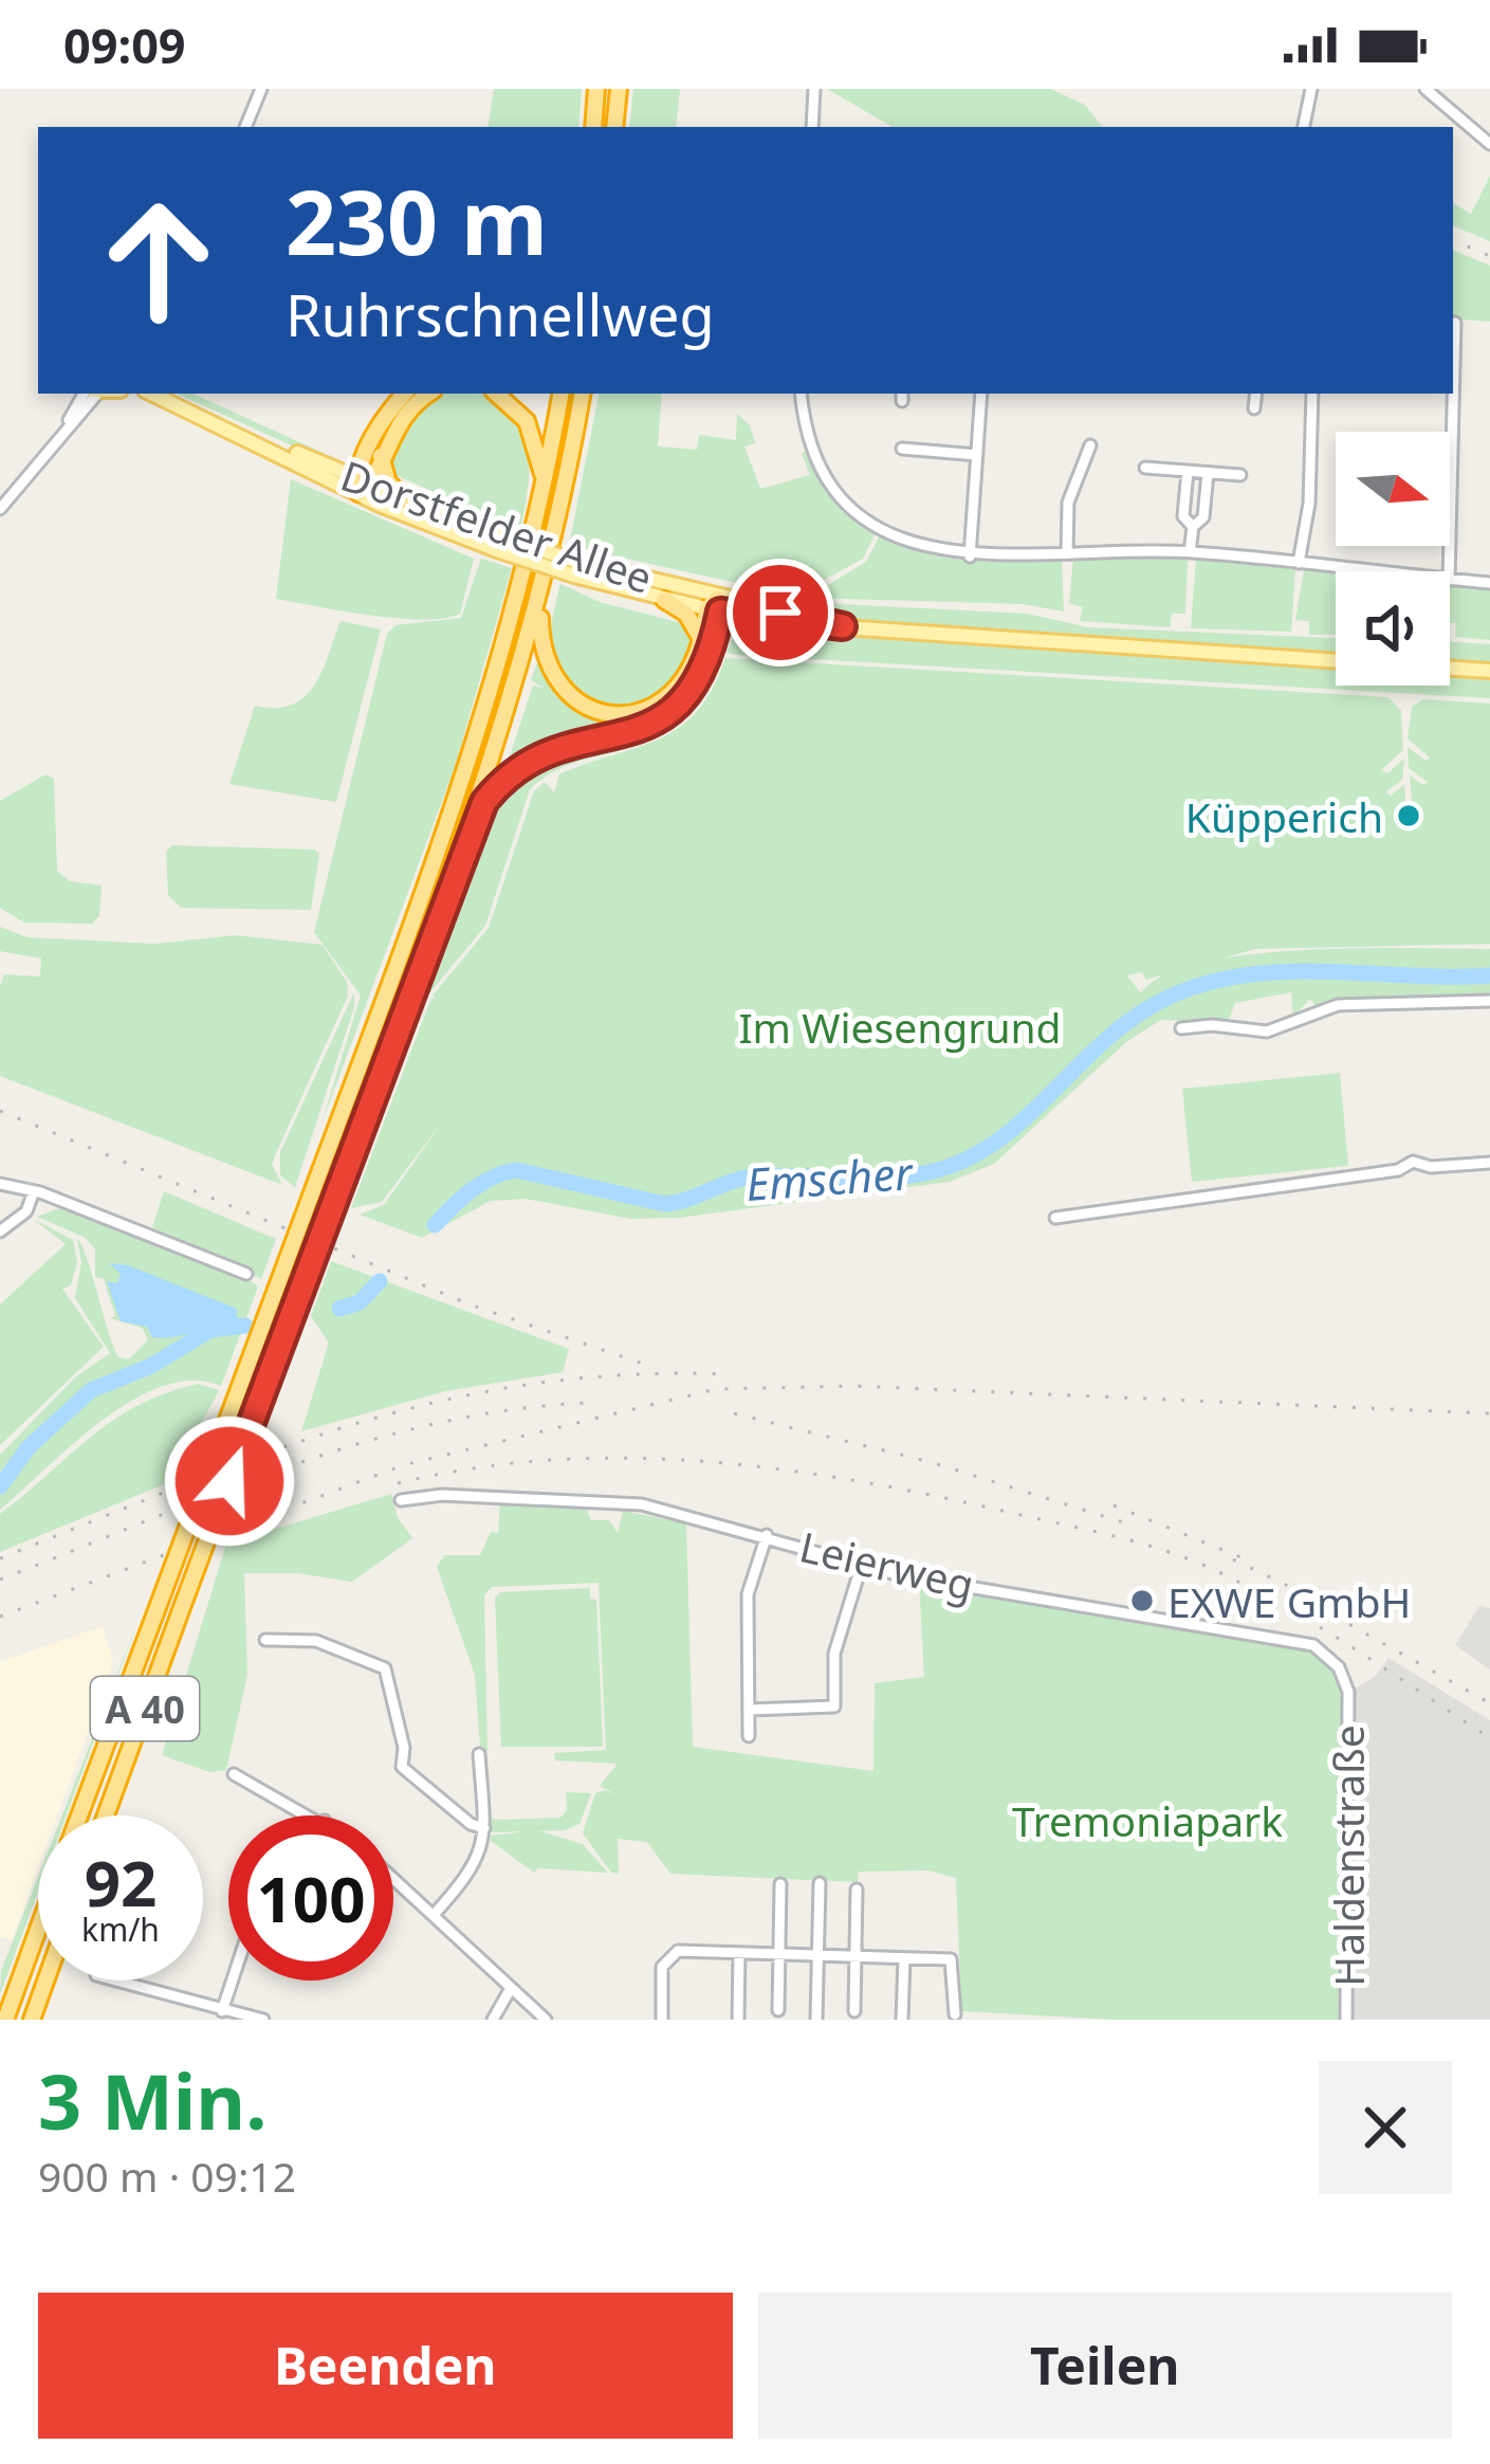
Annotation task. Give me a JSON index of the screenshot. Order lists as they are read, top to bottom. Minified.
{"streets":{"highway":["A 40"],"main road":["Dorstfelder Allee"],"street":["Leierweg","Haldenstraße"]},"crossings":[["Leierweg","Haldenstraße"]],"water":["Emscher"],"parks":["Im Wiesengrund","Tremoniapark"],"places":["Küpperich","EXWE GmbH"],"north":"right","page":{"status":"09:09","turn":["230 m","Ruhrschnellweg"],"speed":"92 km/h","limit":"100","heading":["3 Min.","900 m · 09:12"],"buttons":["Beenden","Teilen"]}}
